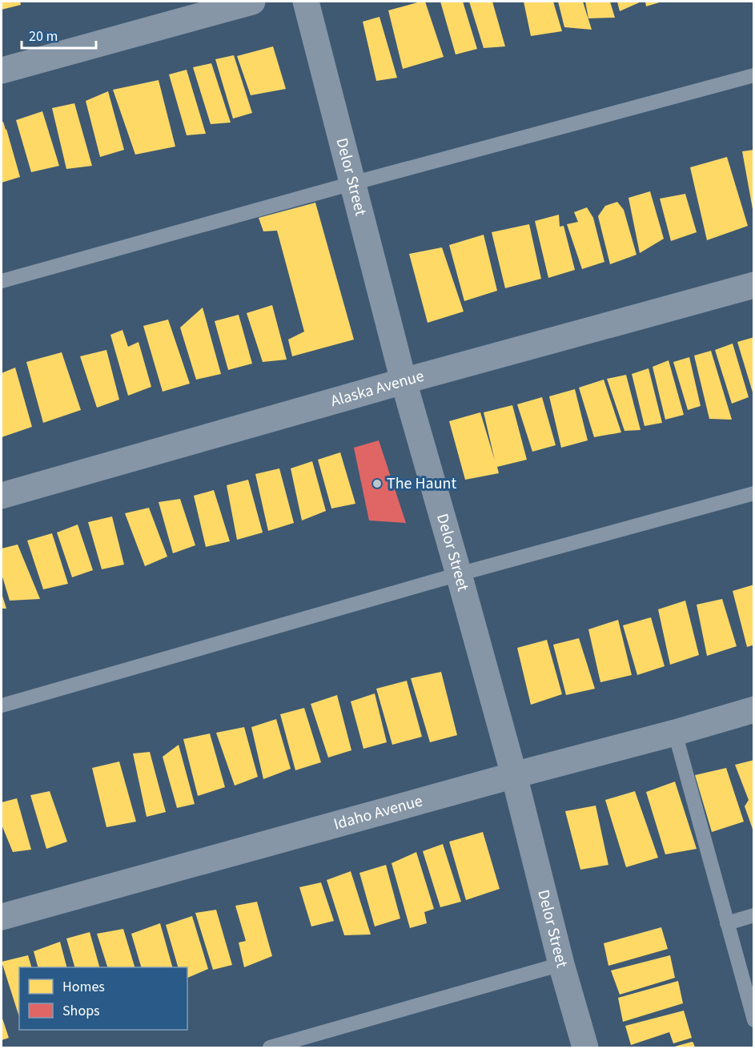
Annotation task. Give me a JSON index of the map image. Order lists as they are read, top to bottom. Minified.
{"streets":{"street":["Delor Street","Alaska Avenue","Idaho Avenue"]},"crossings":[["Delor Street","Alaska Avenue"],["Delor Street","Idaho Avenue"]],"places":["The Haunt"],"legend":["Homes","Shops"],"scale_bar":"20 m"}
